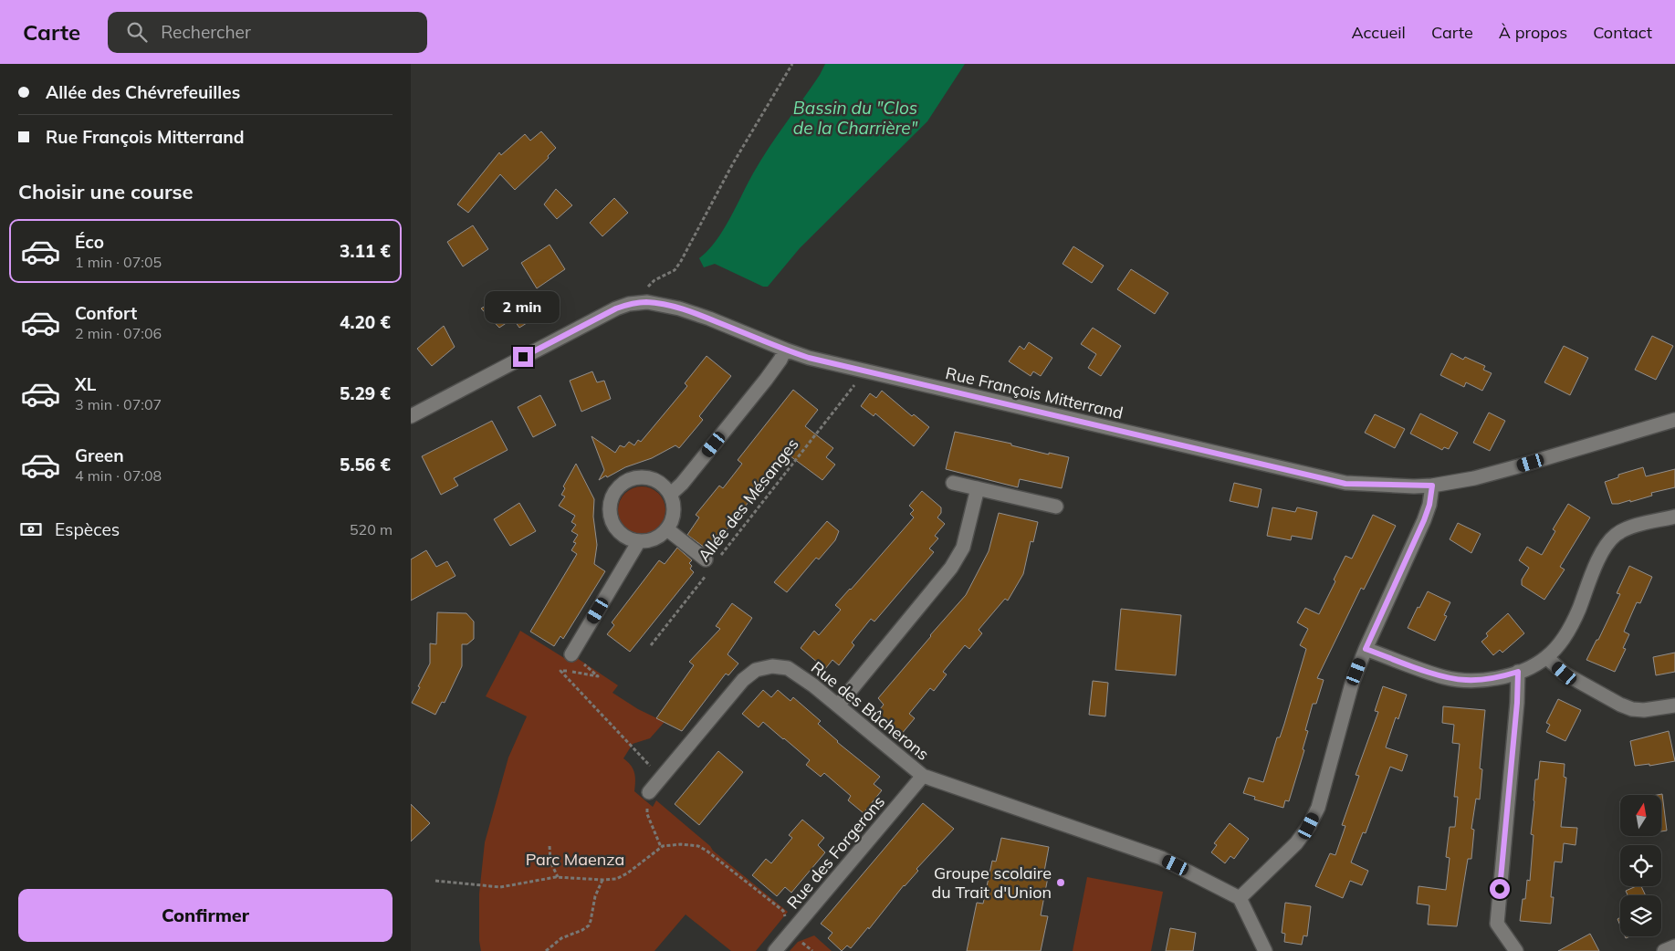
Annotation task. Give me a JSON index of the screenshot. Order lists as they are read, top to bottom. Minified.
{"streets":{"street":["Rue François Mitterrand","Rue des Bûcherons","Rue des Forgerons"],"path":["Allée des Mésanges"]},"crossings":[["Rue François Mitterrand","Allée des Mésanges"],["Rue des Bûcherons","Rue des Forgerons"]],"water":["Bassin du \"Clos de la Charrière\""],"parks":["Parc Maenza"],"places":["Groupe scolaire du Trait d'Union"],"north":"top","page":{"header":"Carte","search":"Rechercher","nav":["Accueil","Carte","À propos","Contact"],"banner":["Allée des Chévrefeuilles","Rue François Mitterrand"],"heading":"Choisir une course","list":[{"name":"Éco","note":"1 min · 07:05","value":"3.11 €"},{"name":"Confort","note":"2 min · 07:06","value":"4.20 €"},{"name":"XL","note":"3 min · 07:07","value":"5.29 €"},{"name":"Green","note":"4 min · 07:08","value":"5.56 €"}],"bubble":"2 min","pay":["Espèces","520 m"],"buttons":"Confirmer"}}
